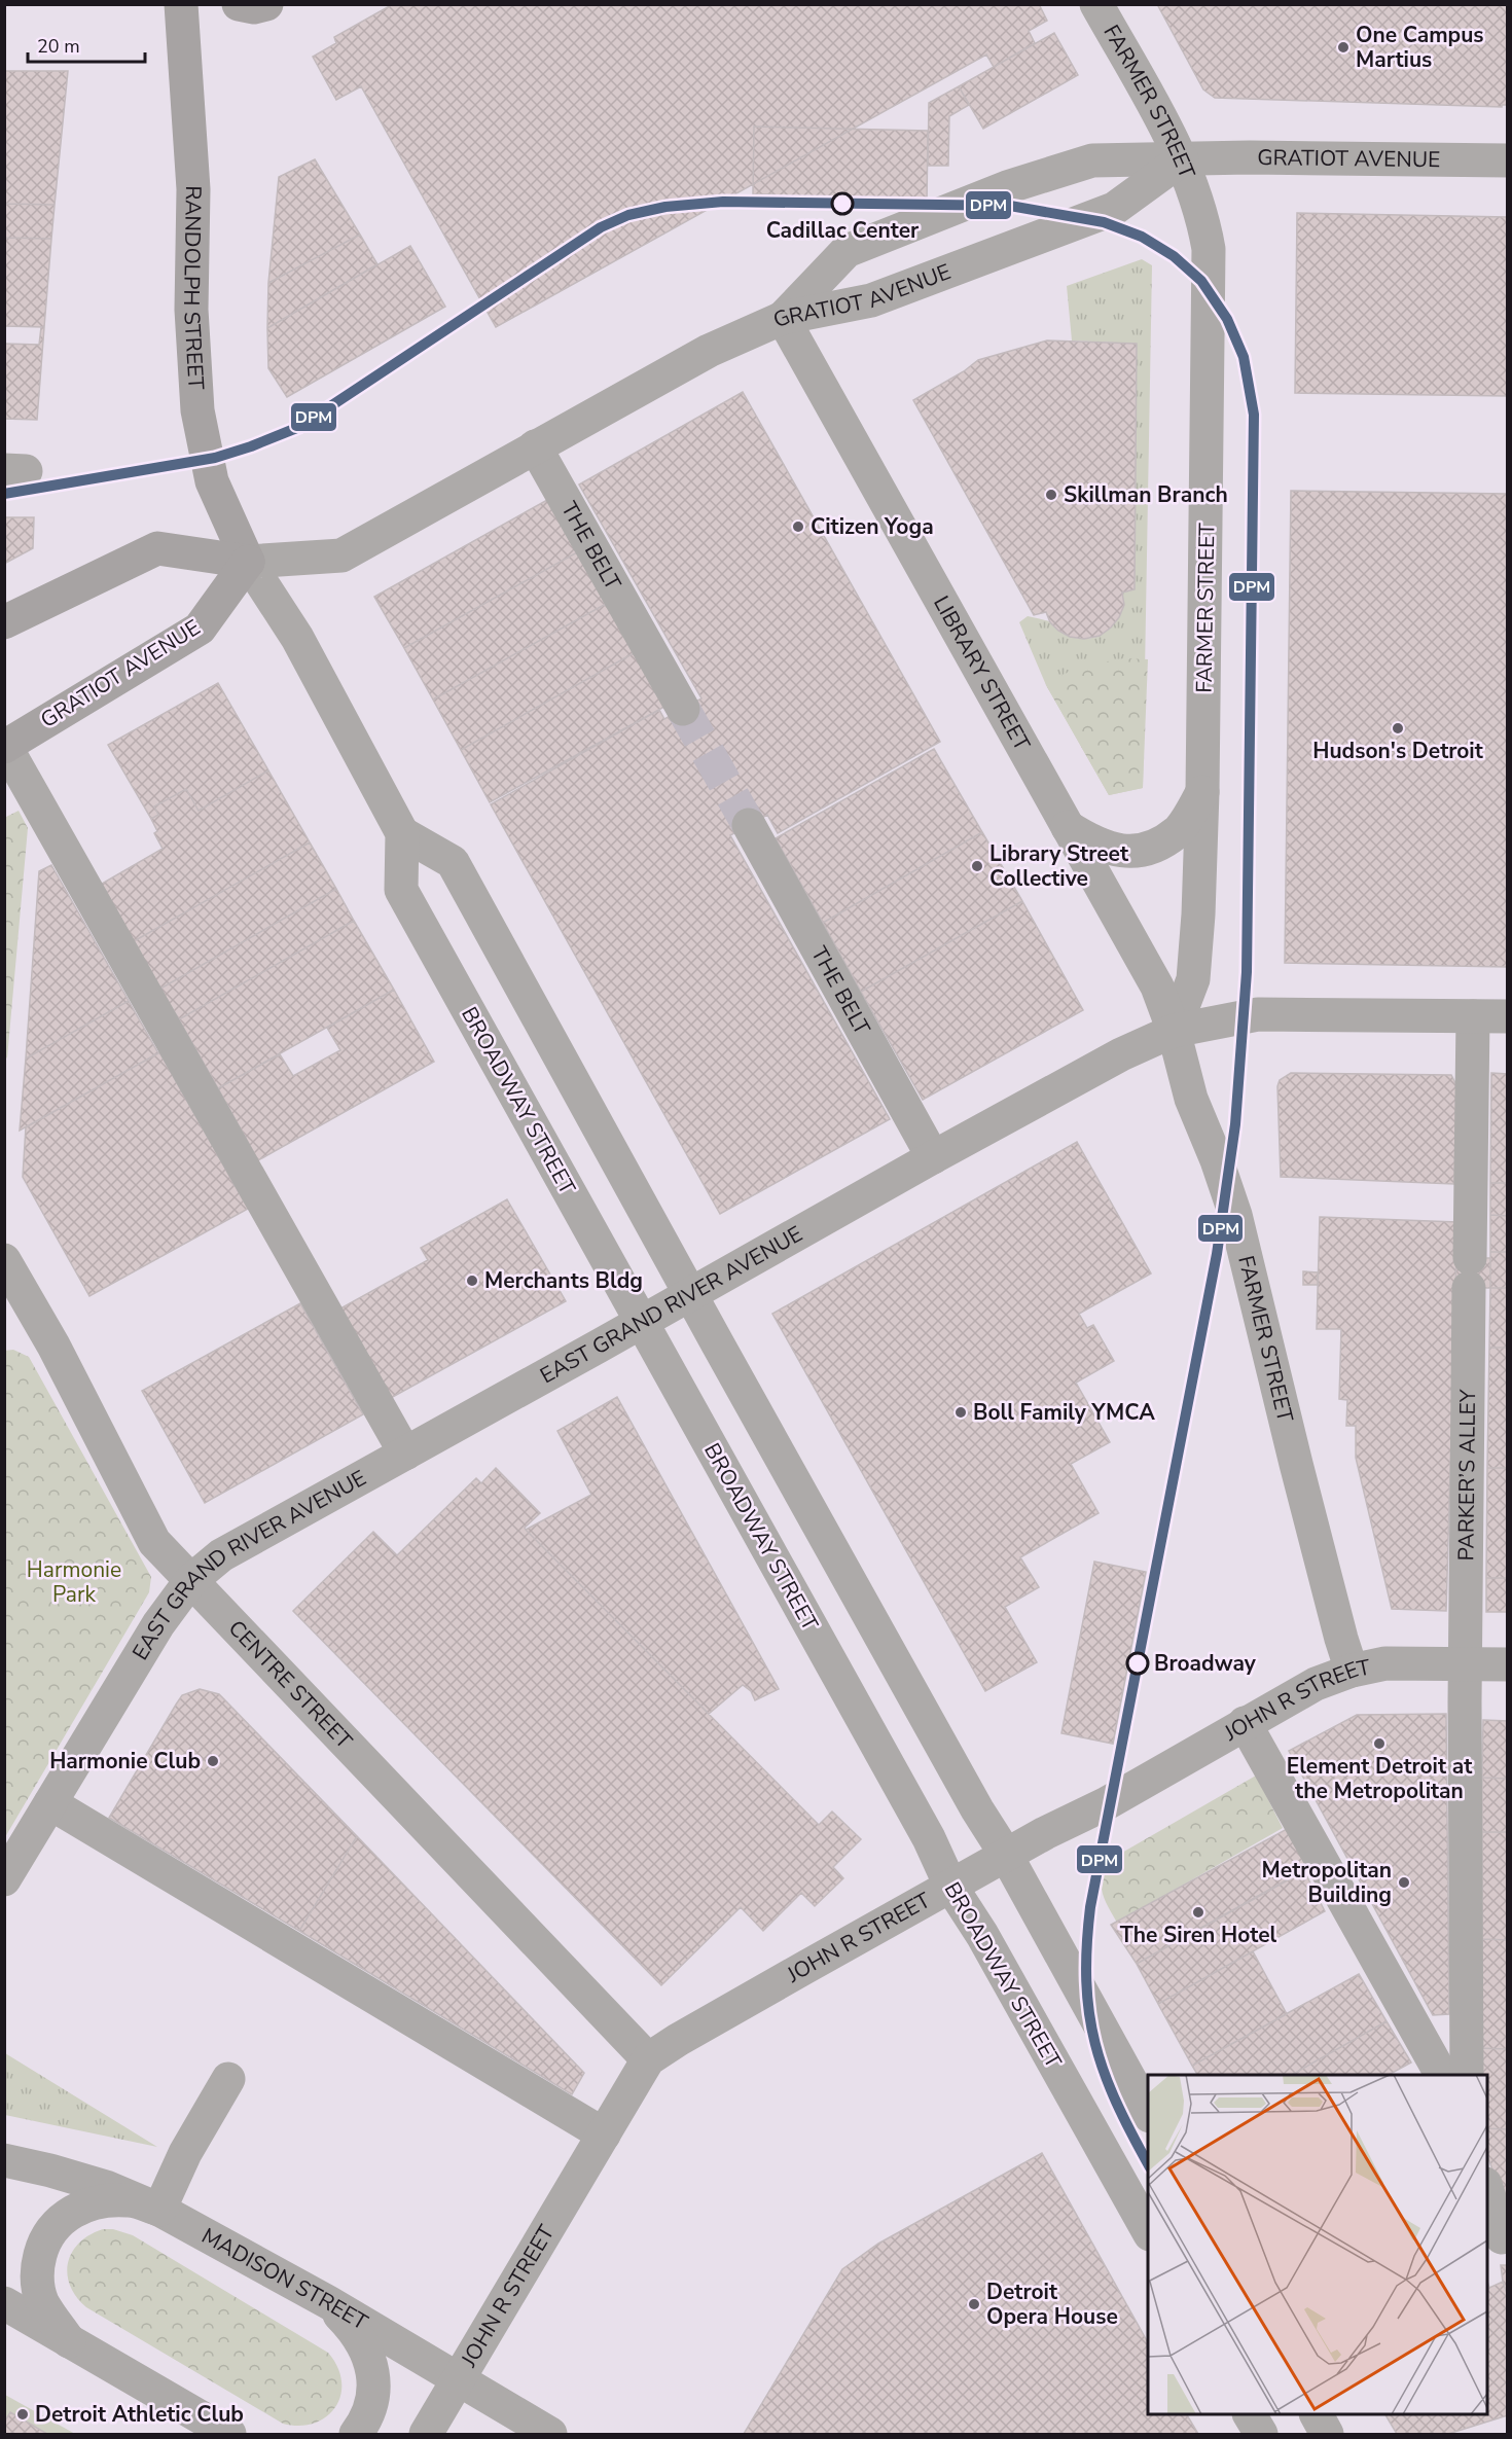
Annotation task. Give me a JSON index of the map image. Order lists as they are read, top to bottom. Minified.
{"streets":{"main road":["GRATIOT AVENUE","RANDOLPH STREET"],"street":["FARMER STREET","THE BELT","LIBRARY STREET","BROADWAY STREET","EAST GRAND RIVER AVENUE","PARKER’S ALLEY","CENTRE STREET","JOHN R STREET","MADISON STREET"]},"crossings":[["FARMER STREET","GRATIOT AVENUE"],["FARMER STREET","LIBRARY STREET"],["FARMER STREET","EAST GRAND RIVER AVENUE"],["FARMER STREET","JOHN R STREET"],["GRATIOT AVENUE","RANDOLPH STREET"],["GRATIOT AVENUE","THE BELT"],["GRATIOT AVENUE","LIBRARY STREET"],["GRATIOT AVENUE","BROADWAY STREET"],["RANDOLPH STREET","BROADWAY STREET"],["THE BELT","EAST GRAND RIVER AVENUE"],["LIBRARY STREET","EAST GRAND RIVER AVENUE"],["BROADWAY STREET","EAST GRAND RIVER AVENUE"],["BROADWAY STREET","JOHN R STREET"],["EAST GRAND RIVER AVENUE","PARKER’S ALLEY"],["EAST GRAND RIVER AVENUE","CENTRE STREET"],["PARKER’S ALLEY","JOHN R STREET"],["CENTRE STREET","JOHN R STREET"],["JOHN R STREET","MADISON STREET"]],"parks":["Harmonie Park"],"places":["One Campus Martius","Cadillac Center","Skillman Branch","Citizen Yoga","Hudson's Detroit","Library Street Collective","Merchants Bldg","Boll Family YMCA","Broadway","Element Detroit at the Metropolitan","Harmonie Club","Metropolitan Building","The Siren Hotel","Detroit Opera House","Detroit Athletic Club"],"lines":["transit line DPM"],"scale_bar":"20 m"}
